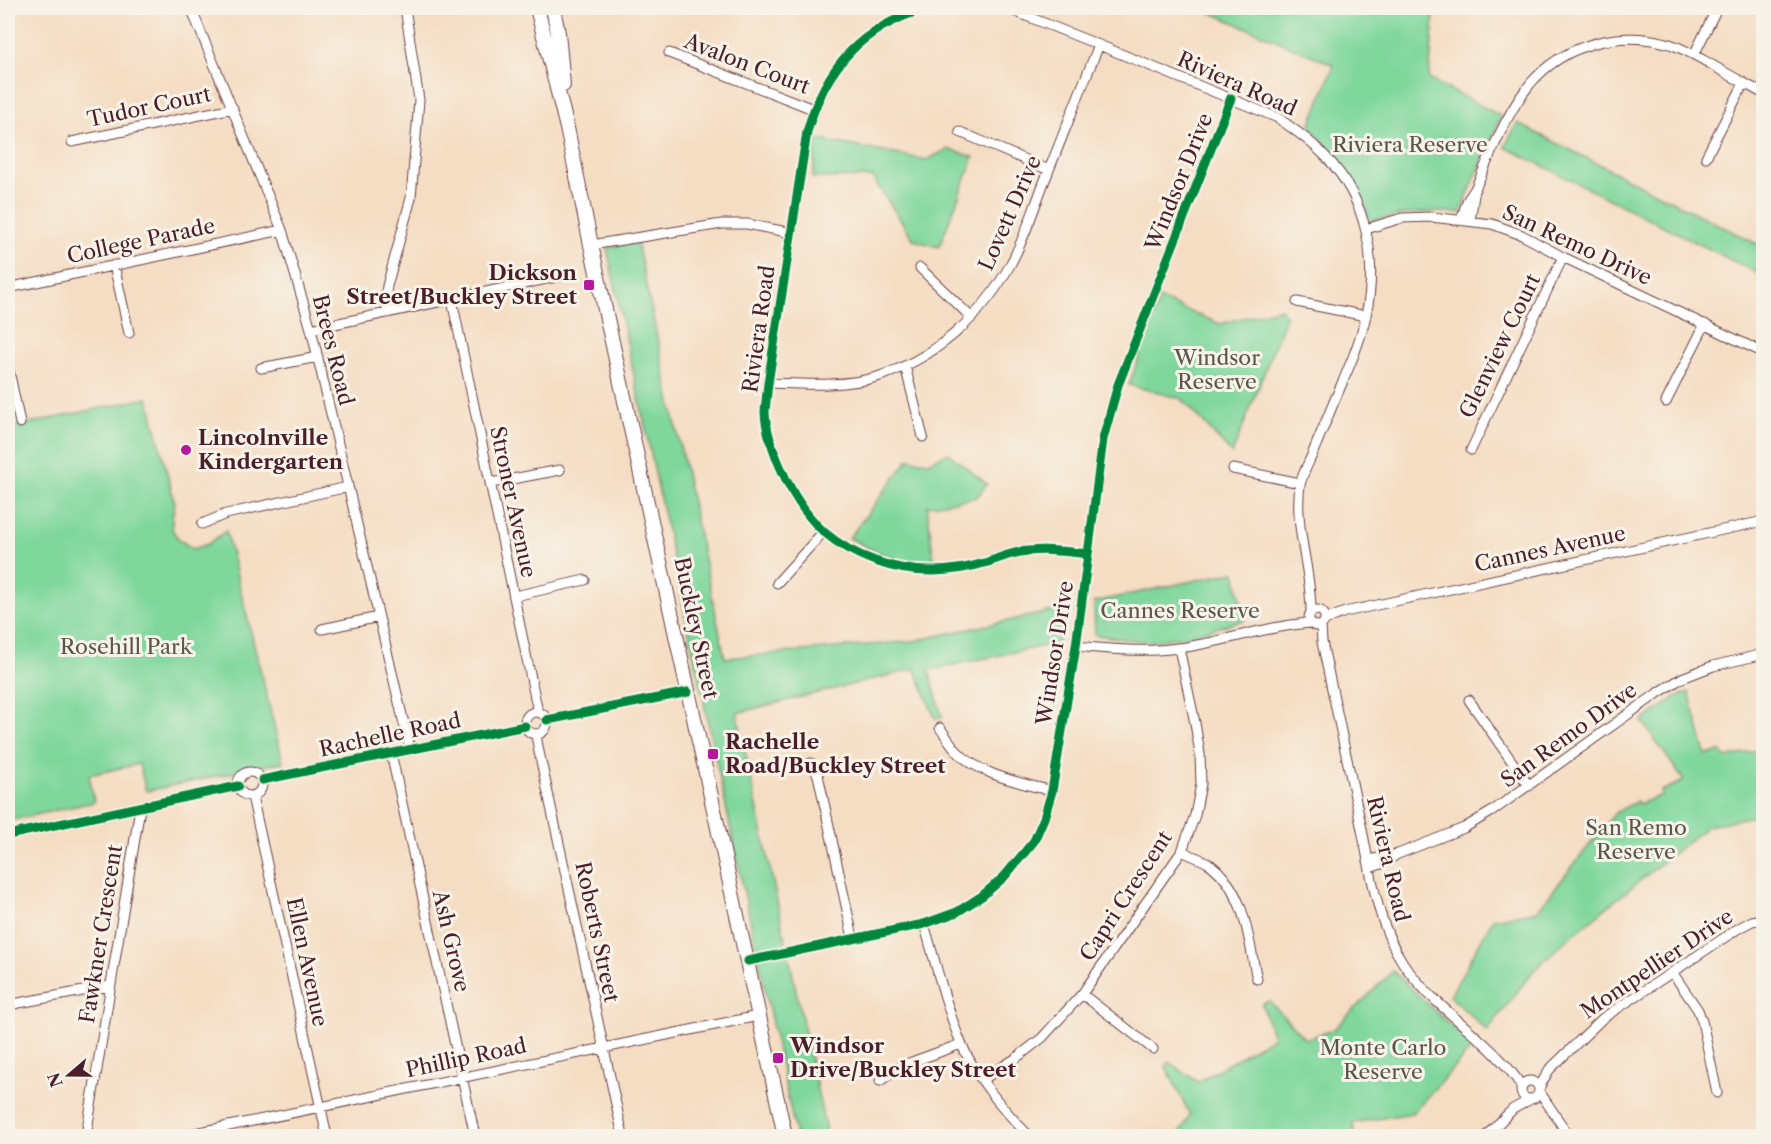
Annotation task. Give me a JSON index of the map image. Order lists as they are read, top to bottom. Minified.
{"streets":{"main road":["Buckley Street"],"street":["Avalon Court","Riviera Road","Tudor Court","Windsor Drive","Lovett Drive","College Parade","San Remo Drive","Glenview Court","Brees Road","Stroner Avenue","Cannes Avenue","Rachelle Road","Capri Crescent","Roberts Street","Fawkner Crescent","Ash Grove","Ellen Avenue","Montpellier Drive","Phillip Road"]},"crossings":[["Avalon Court","Riviera Road"],["Riviera Road","Windsor Drive"],["Riviera Road","Lovett Drive"],["Riviera Road","San Remo Drive"],["Riviera Road","Cannes Avenue"],["Riviera Road","Montpellier Drive"],["Tudor Court","Brees Road"],["Windsor Drive","Cannes Avenue"],["Windsor Drive","Buckley Street"],["College Parade","Brees Road"],["San Remo Drive","Glenview Court"],["Brees Road","Rachelle Road"],["Stroner Avenue","Rachelle Road"],["Stroner Avenue","Roberts Street"],["Cannes Avenue","Capri Crescent"],["Buckley Street","Phillip Road"],["Rachelle Road","Roberts Street"],["Rachelle Road","Ash Grove"],["Rachelle Road","Ellen Avenue"],["Roberts Street","Phillip Road"],["Ash Grove","Phillip Road"],["Ellen Avenue","Phillip Road"]],"parks":["Riviera Reserve","Windsor Reserve","Cannes Reserve","Rosehill Park","San Remo Reserve","Monte Carlo Reserve"],"places":{"transit":["Dickson Street/Buckley Street","Rachelle Road/Buckley Street","Windsor Drive/Buckley Street"],"other":["Lincolnville Kindergarten"]},"north":"left"}
